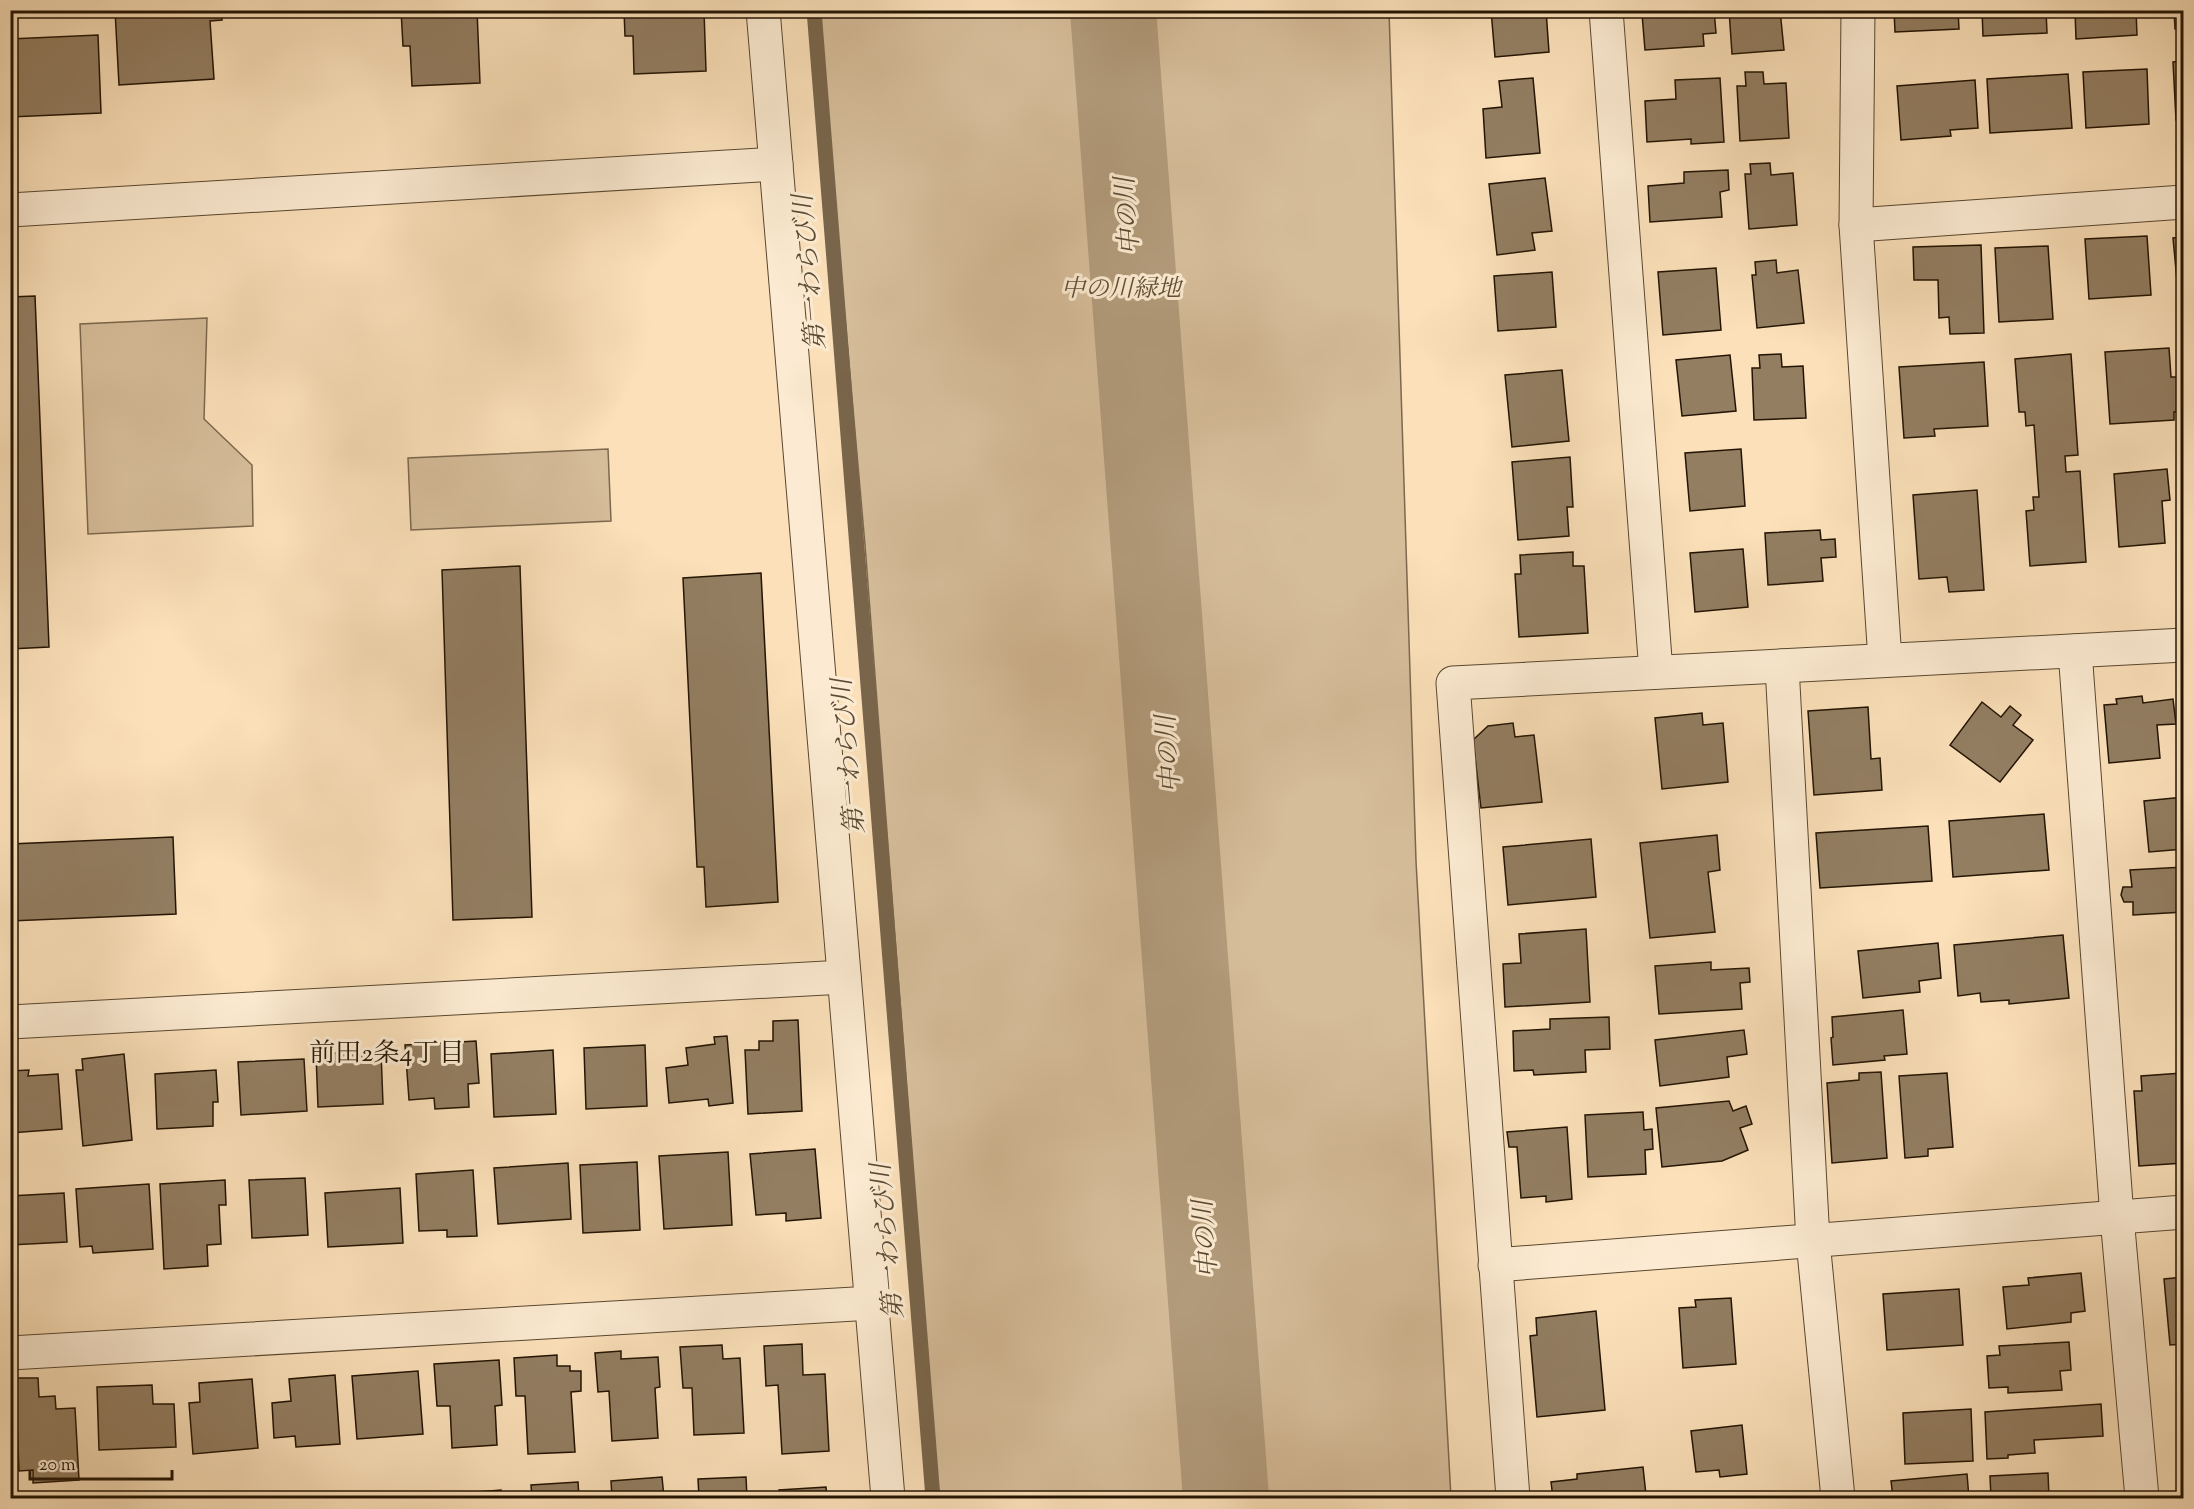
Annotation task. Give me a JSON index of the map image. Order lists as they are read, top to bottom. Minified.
{"districts":["前田2条4丁目"],"water":["中の川","第一わらび川"],"parks":["中の川緑地"],"scale_bar":"20 m"}
